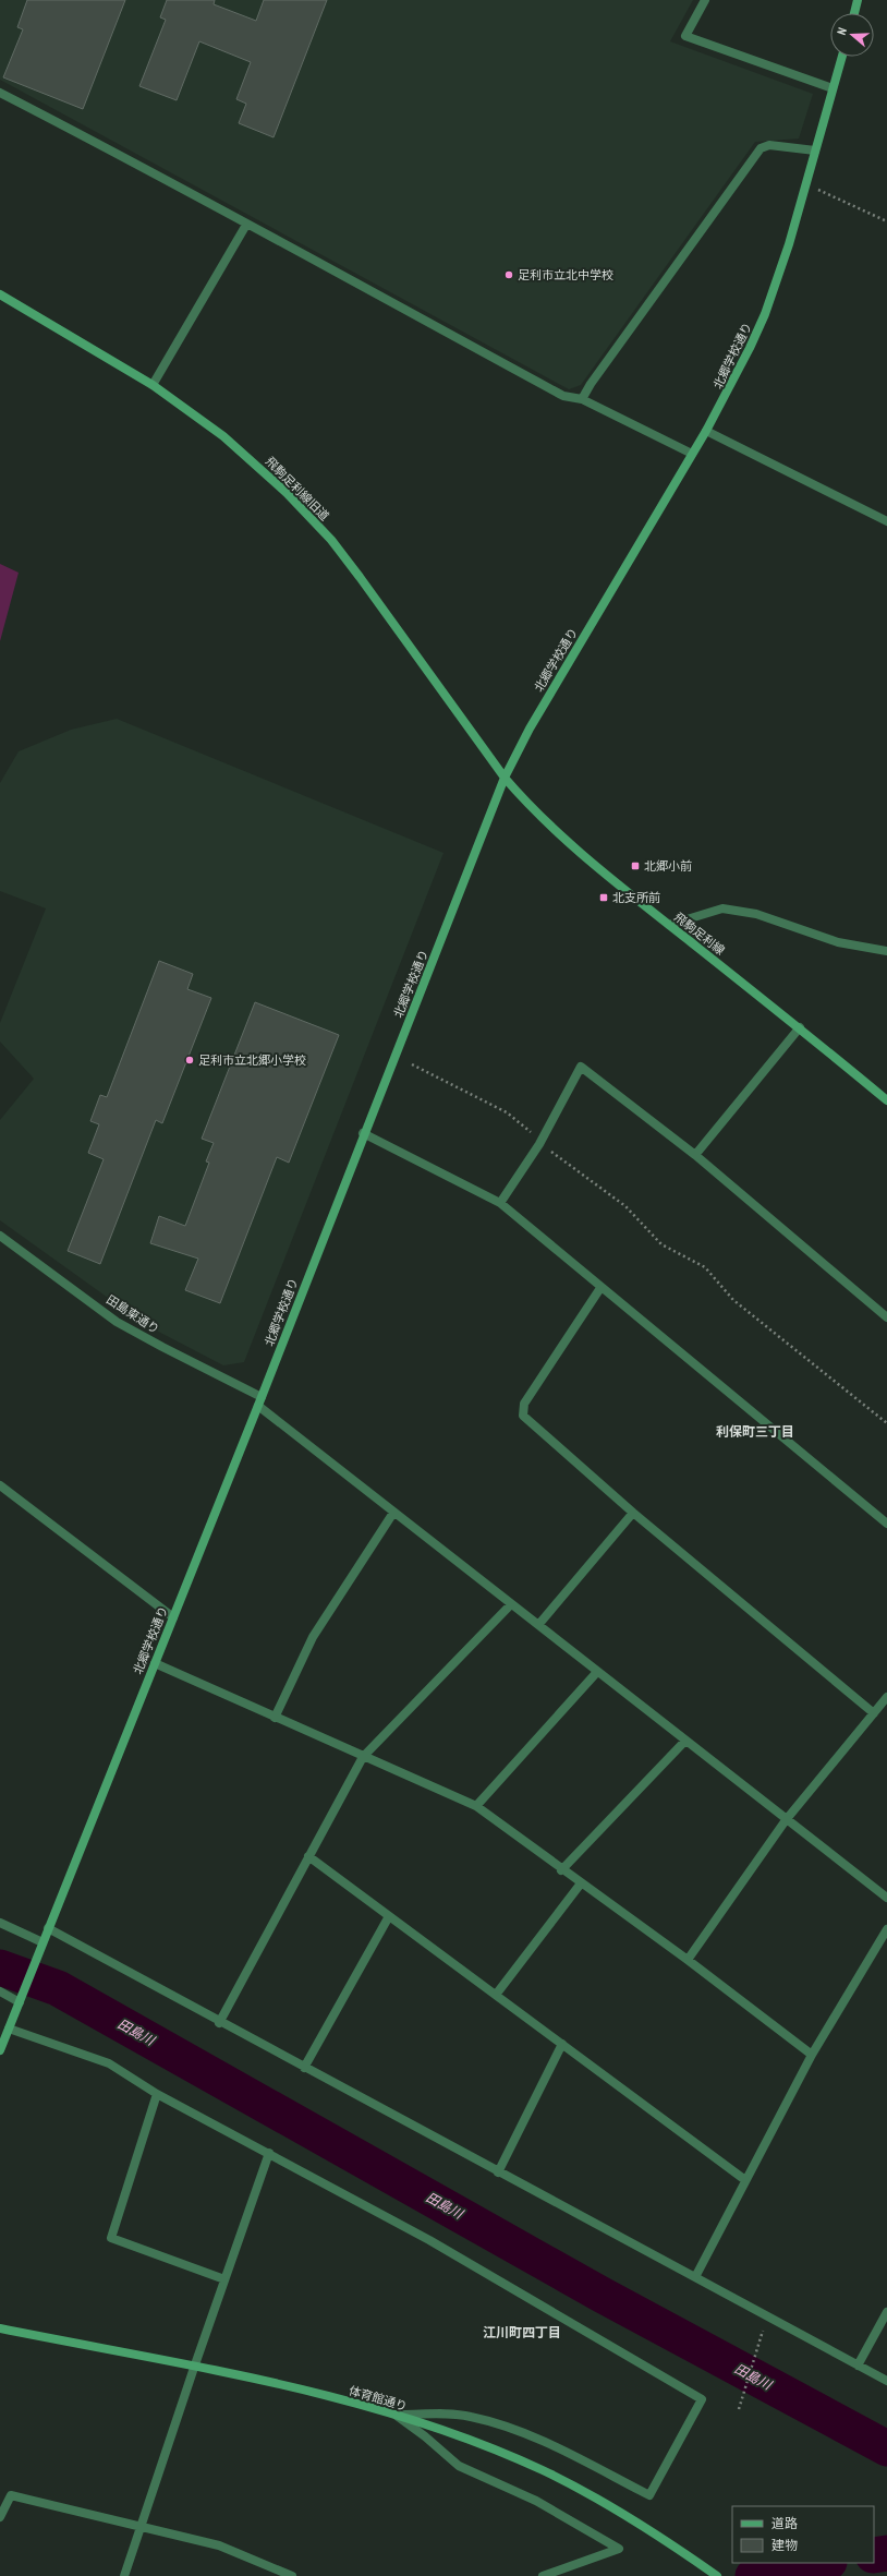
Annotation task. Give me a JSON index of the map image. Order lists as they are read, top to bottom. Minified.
{"streets":{"street":["北郷学校通り","飛駒足利線旧道","飛駒足利線","田島東通り","体育館通り"]},"crossings":[["北郷学校通り","飛駒足利線旧道"],["北郷学校通り","飛駒足利線"],["北郷学校通り","田島東通り"],["飛駒足利線旧道","飛駒足利線"]],"districts":["利保町三丁目","江川町四丁目"],"water":["田島川"],"places":{"other":["足利市立北中学校","足利市立北郷小学校"],"transit":["北郷小前","北支所前"]},"legend":["道路","建物"],"north":"left"}
